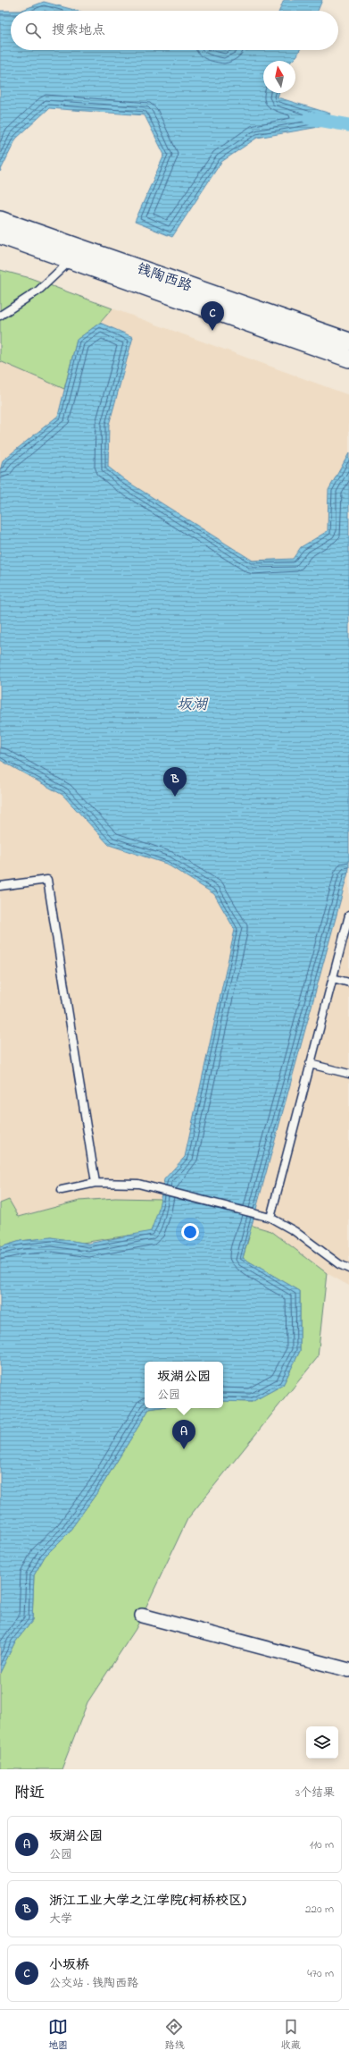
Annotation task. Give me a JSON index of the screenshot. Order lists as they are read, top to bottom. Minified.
{"streets":{"street":["钱陶西路"]},"water":["坂湖"],"north":"top","page":{"search":"搜索地点","pins":["C","B","A"],"popup":["坂湖公园","公园"],"heading":["附近","3个结果"],"list":[{"mark":"A","name":"坂湖公园","note":"公园","value":"110 m"},{"mark":"B","name":"浙江工业大学之江学院(柯桥校区)","note":"大学","value":"220 m"},{"mark":"C","name":"小坂桥","note":"公交站 · 钱陶西路","value":"470 m"}],"nav":["地图","路线","收藏"]}}
